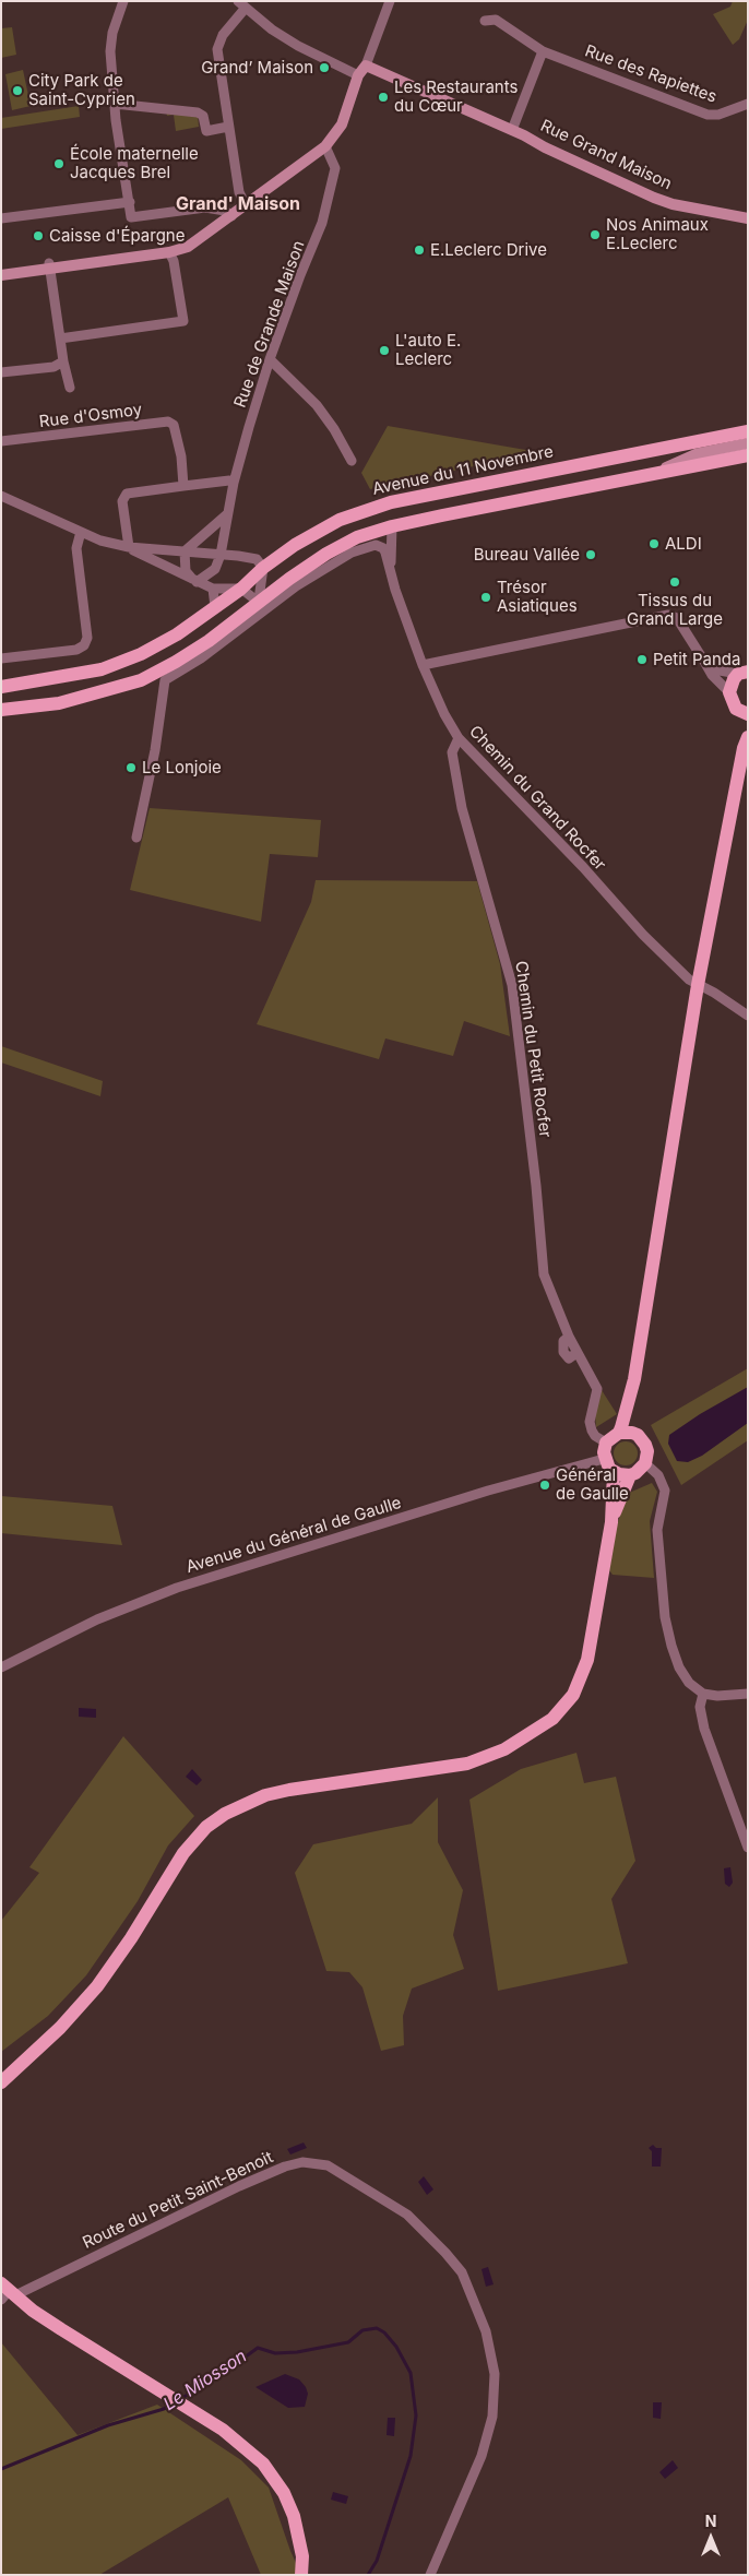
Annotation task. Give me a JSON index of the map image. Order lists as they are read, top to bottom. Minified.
{"streets":{"main road":["Avenue du 11 Novembre"],"street":["Rue des Rapiettes","Rue Grand Maison","Rue de Grande Maison","Rue d'Osmoy","Chemin du Grand Rocfer","Chemin du Petit Rocfer","Avenue du Général de Gaulle","Route du Petit Saint-Benoit"]},"crossings":[["Chemin du Grand Rocfer","Chemin du Petit Rocfer"],["Chemin du Petit Rocfer","Avenue du Général de Gaulle"]],"districts":["Grand' Maison"],"water":["Le Miosson"],"places":["Grand’ Maison","City Park de Saint-Cyprien","Les Restaurants du Cœur","École maternelle Jacques Brel","Nos Animaux E.Leclerc","Caisse d'Épargne","E.Leclerc Drive","L'auto E. Leclerc","ALDI","Bureau Vallée","Tissus du Grand Large","Trésor Asiatiques","Petit Panda","Le Lonjoie","Général de Gaulle"],"north":"top"}
